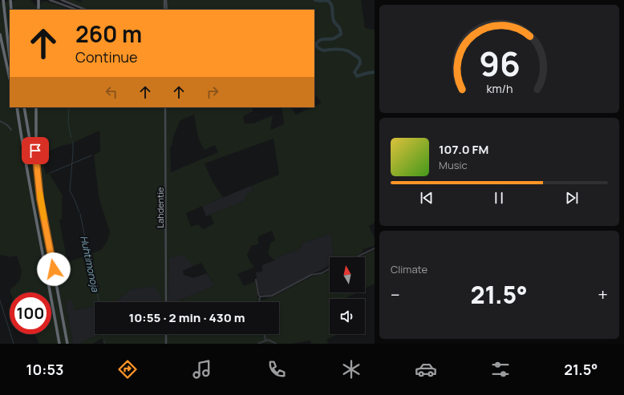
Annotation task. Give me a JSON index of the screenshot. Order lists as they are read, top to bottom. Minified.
{"streets":{"main road":["Lahdentie"]},"water":["Huhtimonoja"],"north":"top","page":{"turn":["260 m","Continue"],"song":["107.0 FM","Music"],"tile":"Climate","heat":["−","21.5°","+"],"limit":"100","trip":"10:55 · 2 min · 430 m","tabs":["10:53","21.5°"],"gauge":["96","km/h"]}}
